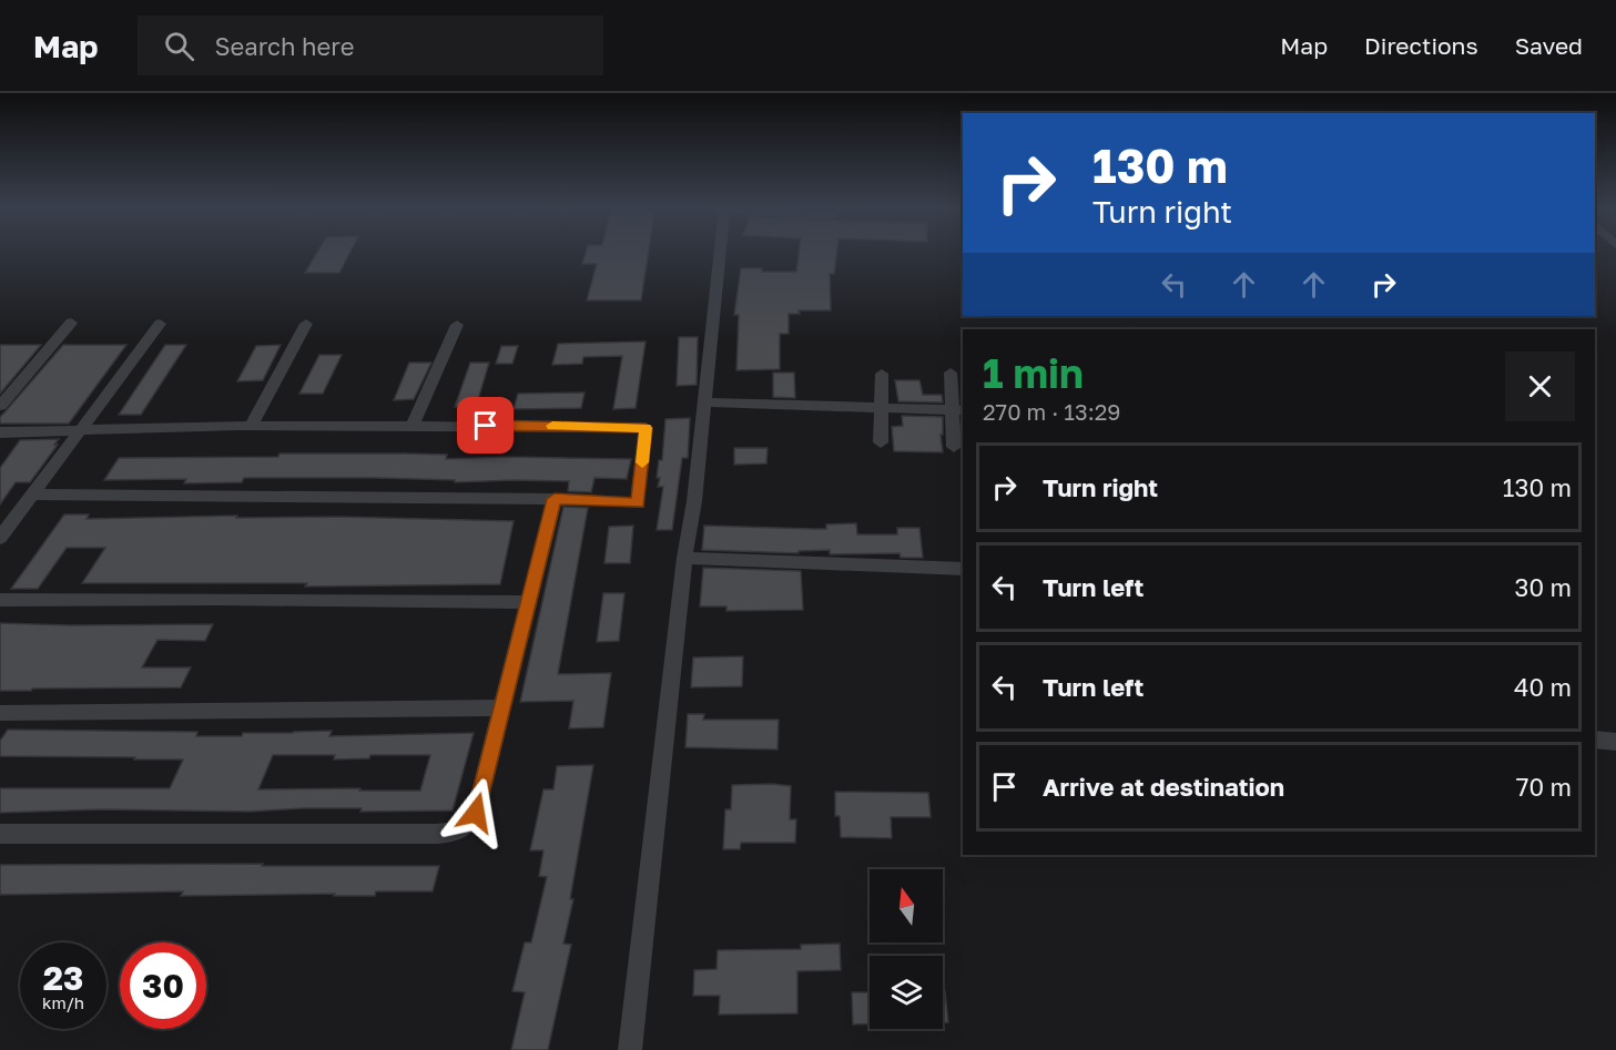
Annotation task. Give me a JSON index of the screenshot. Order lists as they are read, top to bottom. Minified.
{"north":"top","page":{"header":"Map","search":"Search here","nav":["Map","Directions","Saved"],"turn":["130 m","Turn right"],"heading":["1 min","270 m · 13:29"],"list":[{"name":"Turn right","value":"130 m"},{"name":"Turn left","value":"30 m"},{"name":"Turn left","value":"40 m"},{"name":"Arrive at destination","value":"70 m"}],"speed":"23 km/h","limit":"30"}}
